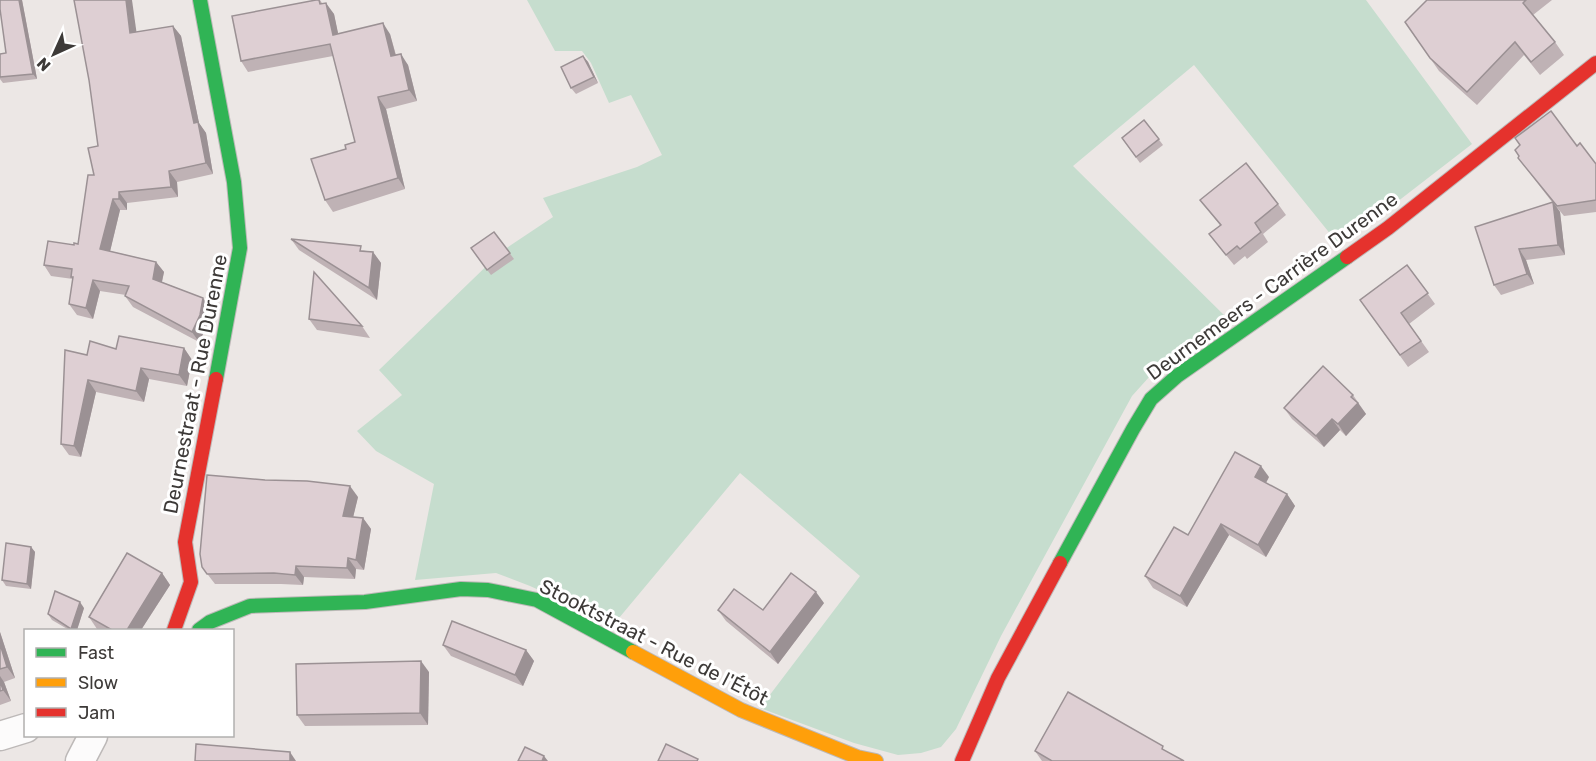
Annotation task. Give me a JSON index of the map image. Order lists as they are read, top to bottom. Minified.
{"streets":{"street":["Deurnemeers - Carrière Durenne","Deurnestraat - Rue Durenne","Stooktstraat - Rue de l'Étôt"]},"legend":["Fast","Slow","Jam"],"north":"bottom left"}
